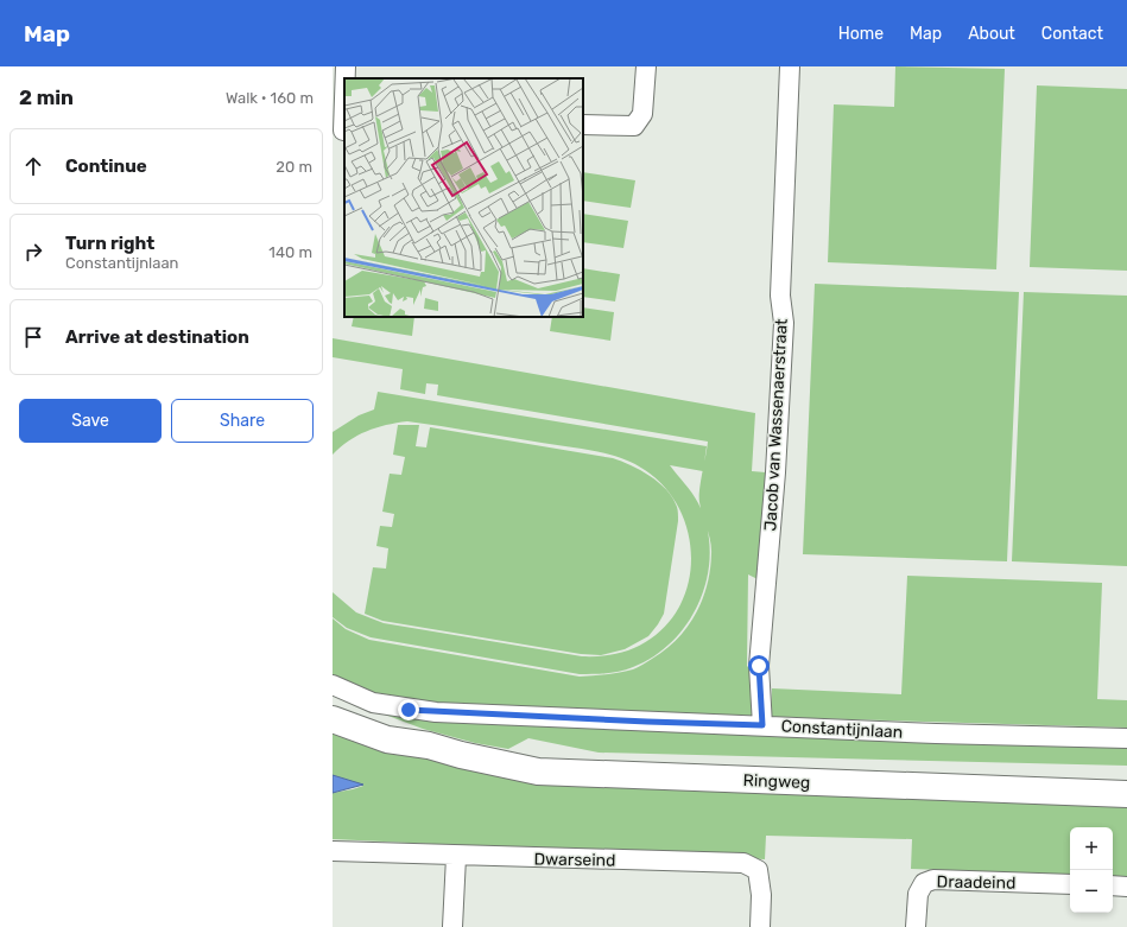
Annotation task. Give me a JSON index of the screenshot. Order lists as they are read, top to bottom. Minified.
{"streets":{"main road":["Ringweg"],"street":["Jacob van Wassenaerstraat","Constantijnlaan","Dwarseind","Draadeind"]},"crossings":[["Jacob van Wassenaerstraat","Constantijnlaan"]],"page":{"header":"Map","nav":["Home","Map","About","Contact"],"heading":["2 min","Walk · 160 m"],"list":[["Continue","20 m"],["Turn right","Constantijnlaan","140 m"],"Arrive at destination"],"buttons":["Save","Share"],"map_buttons":["+","−"]}}
